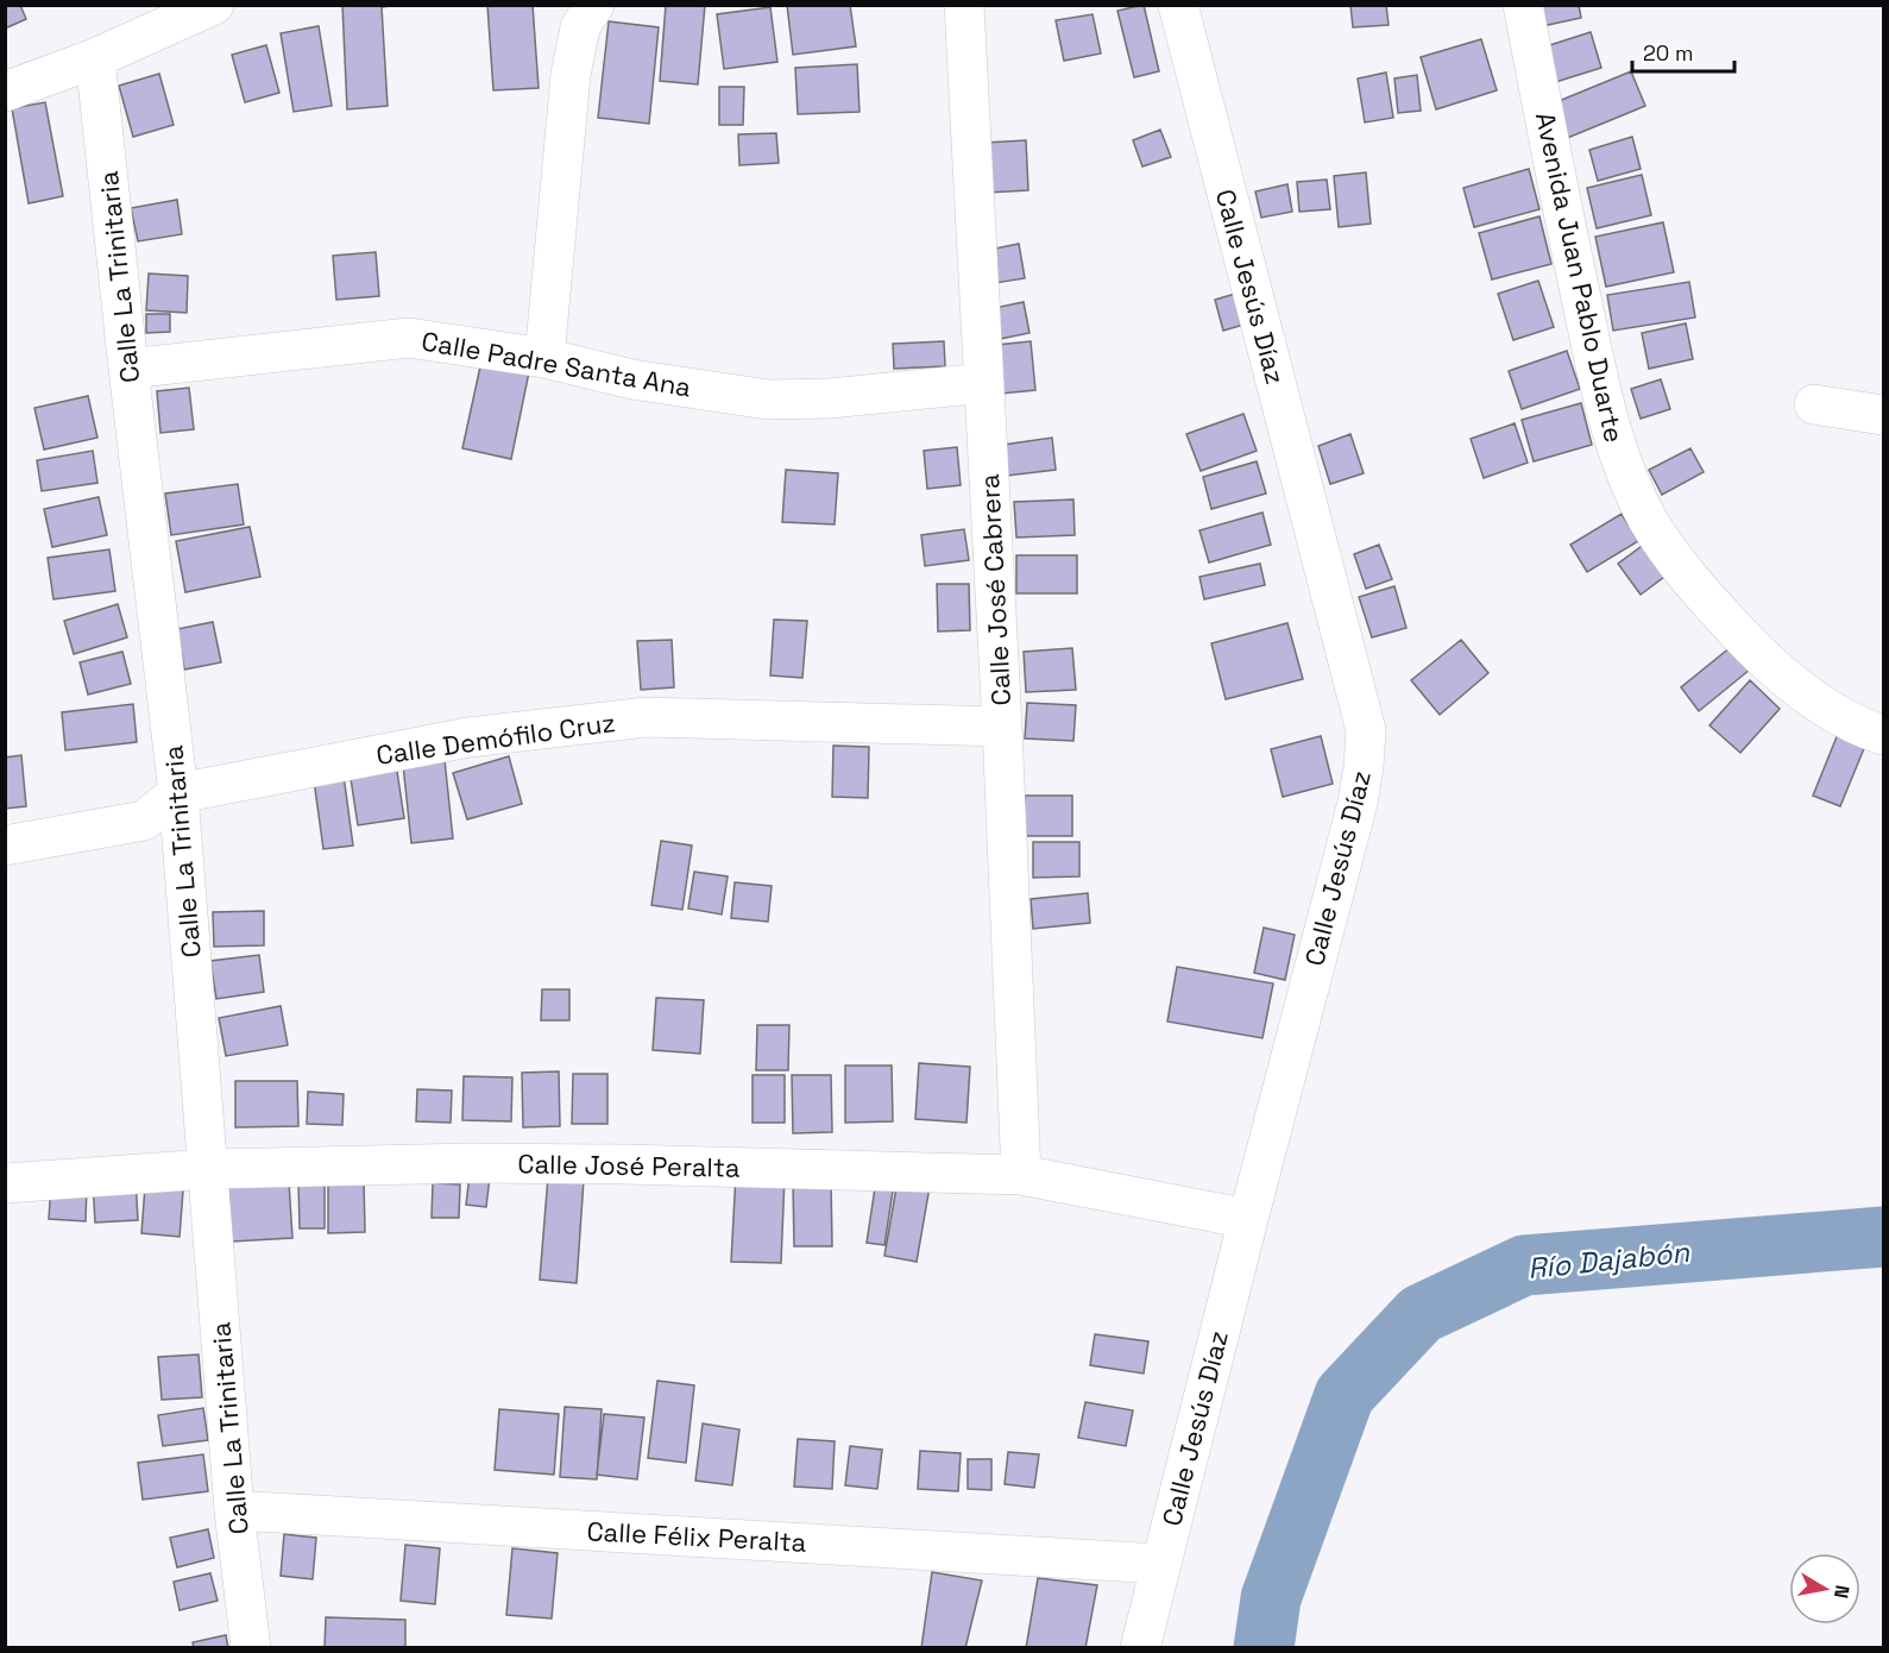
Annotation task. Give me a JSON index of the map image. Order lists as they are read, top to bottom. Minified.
{"streets":{"street":["Calle La Trinitaria","Avenida Juan Pablo Duarte","Calle Jesús Díaz","Calle Padre Santa Ana","Calle José Cabrera","Calle Demófilo Cruz","Calle José Peralta","Calle Félix Peralta"]},"crossings":[["Calle La Trinitaria","Calle Padre Santa Ana"],["Calle La Trinitaria","Calle Demófilo Cruz"],["Calle La Trinitaria","Calle José Peralta"],["Calle La Trinitaria","Calle Félix Peralta"],["Calle Jesús Díaz","Calle José Peralta"],["Calle Jesús Díaz","Calle Félix Peralta"],["Calle Padre Santa Ana","Calle José Cabrera"],["Calle José Cabrera","Calle Demófilo Cruz"],["Calle José Cabrera","Calle José Peralta"]],"water":["Río Dajabón"],"scale_bar":"20 m","north":"right"}
